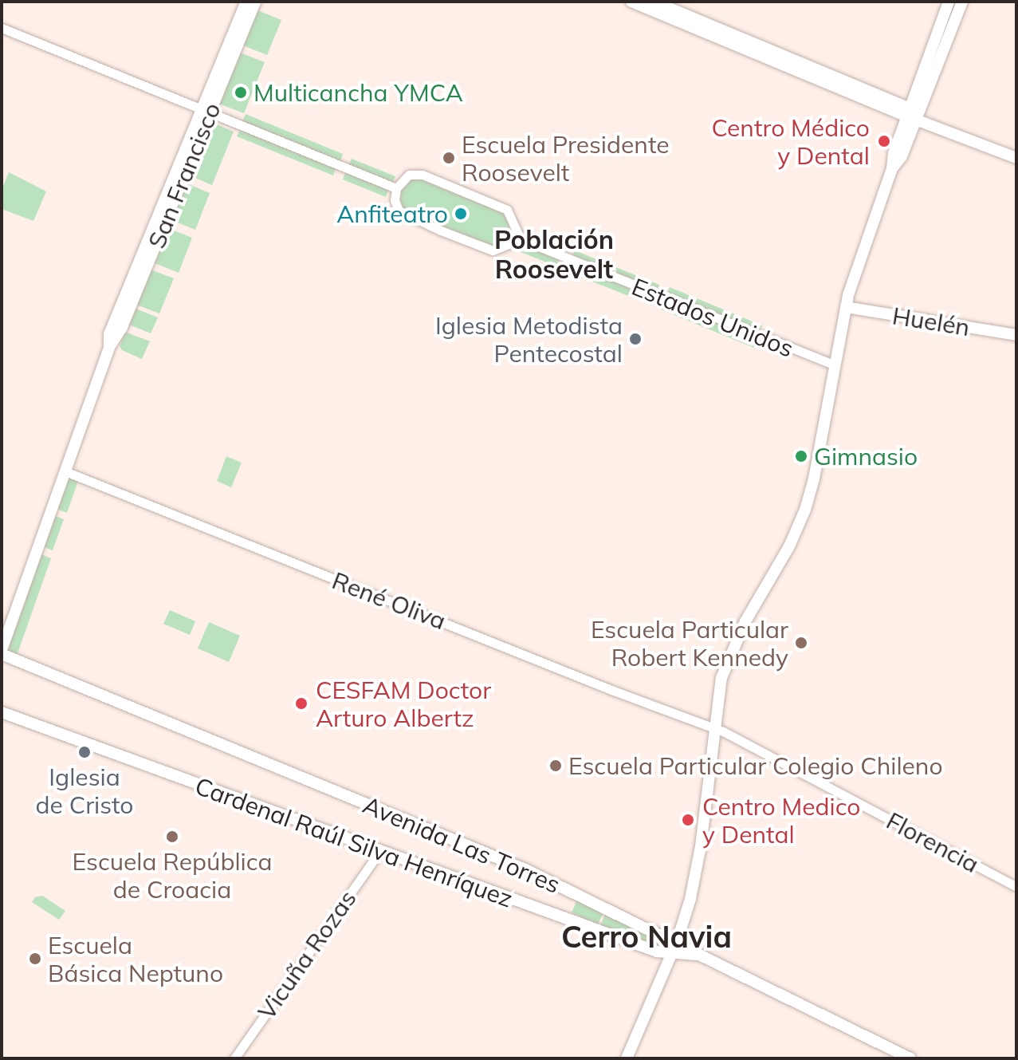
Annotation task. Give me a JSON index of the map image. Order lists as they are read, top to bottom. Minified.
{"streets":{"main road":["San Francisco","Huelén","Cardenal Raúl Silva Henríquez","Avenida Las Torres"],"street":["Estados Unidos","René Oliva","Florencia","Vicuña Rozas"]},"crossings":[["San Francisco","René Oliva"],["San Francisco","Avenida Las Torres"],["René Oliva","Florencia"],["Cardenal Raúl Silva Henríquez","Avenida Las Torres"],["Cardenal Raúl Silva Henríquez","Vicuña Rozas"]],"districts":["Población Roosevelt","Cerro Navia"],"places":["Multicancha YMCA","Centro Médico y Dental","Escuela Presidente Roosevelt","Anfiteatro","Iglesia Metodista Pentecostal","Gimnasio","Escuela Particular Robert Kennedy","CESFAM Doctor Arturo Albertz","Iglesia de Cristo","Escuela Particular Colegio Chileno","Centro Medico y Dental","Escuela República de Croacia","Escuela Básica Neptuno"]}
